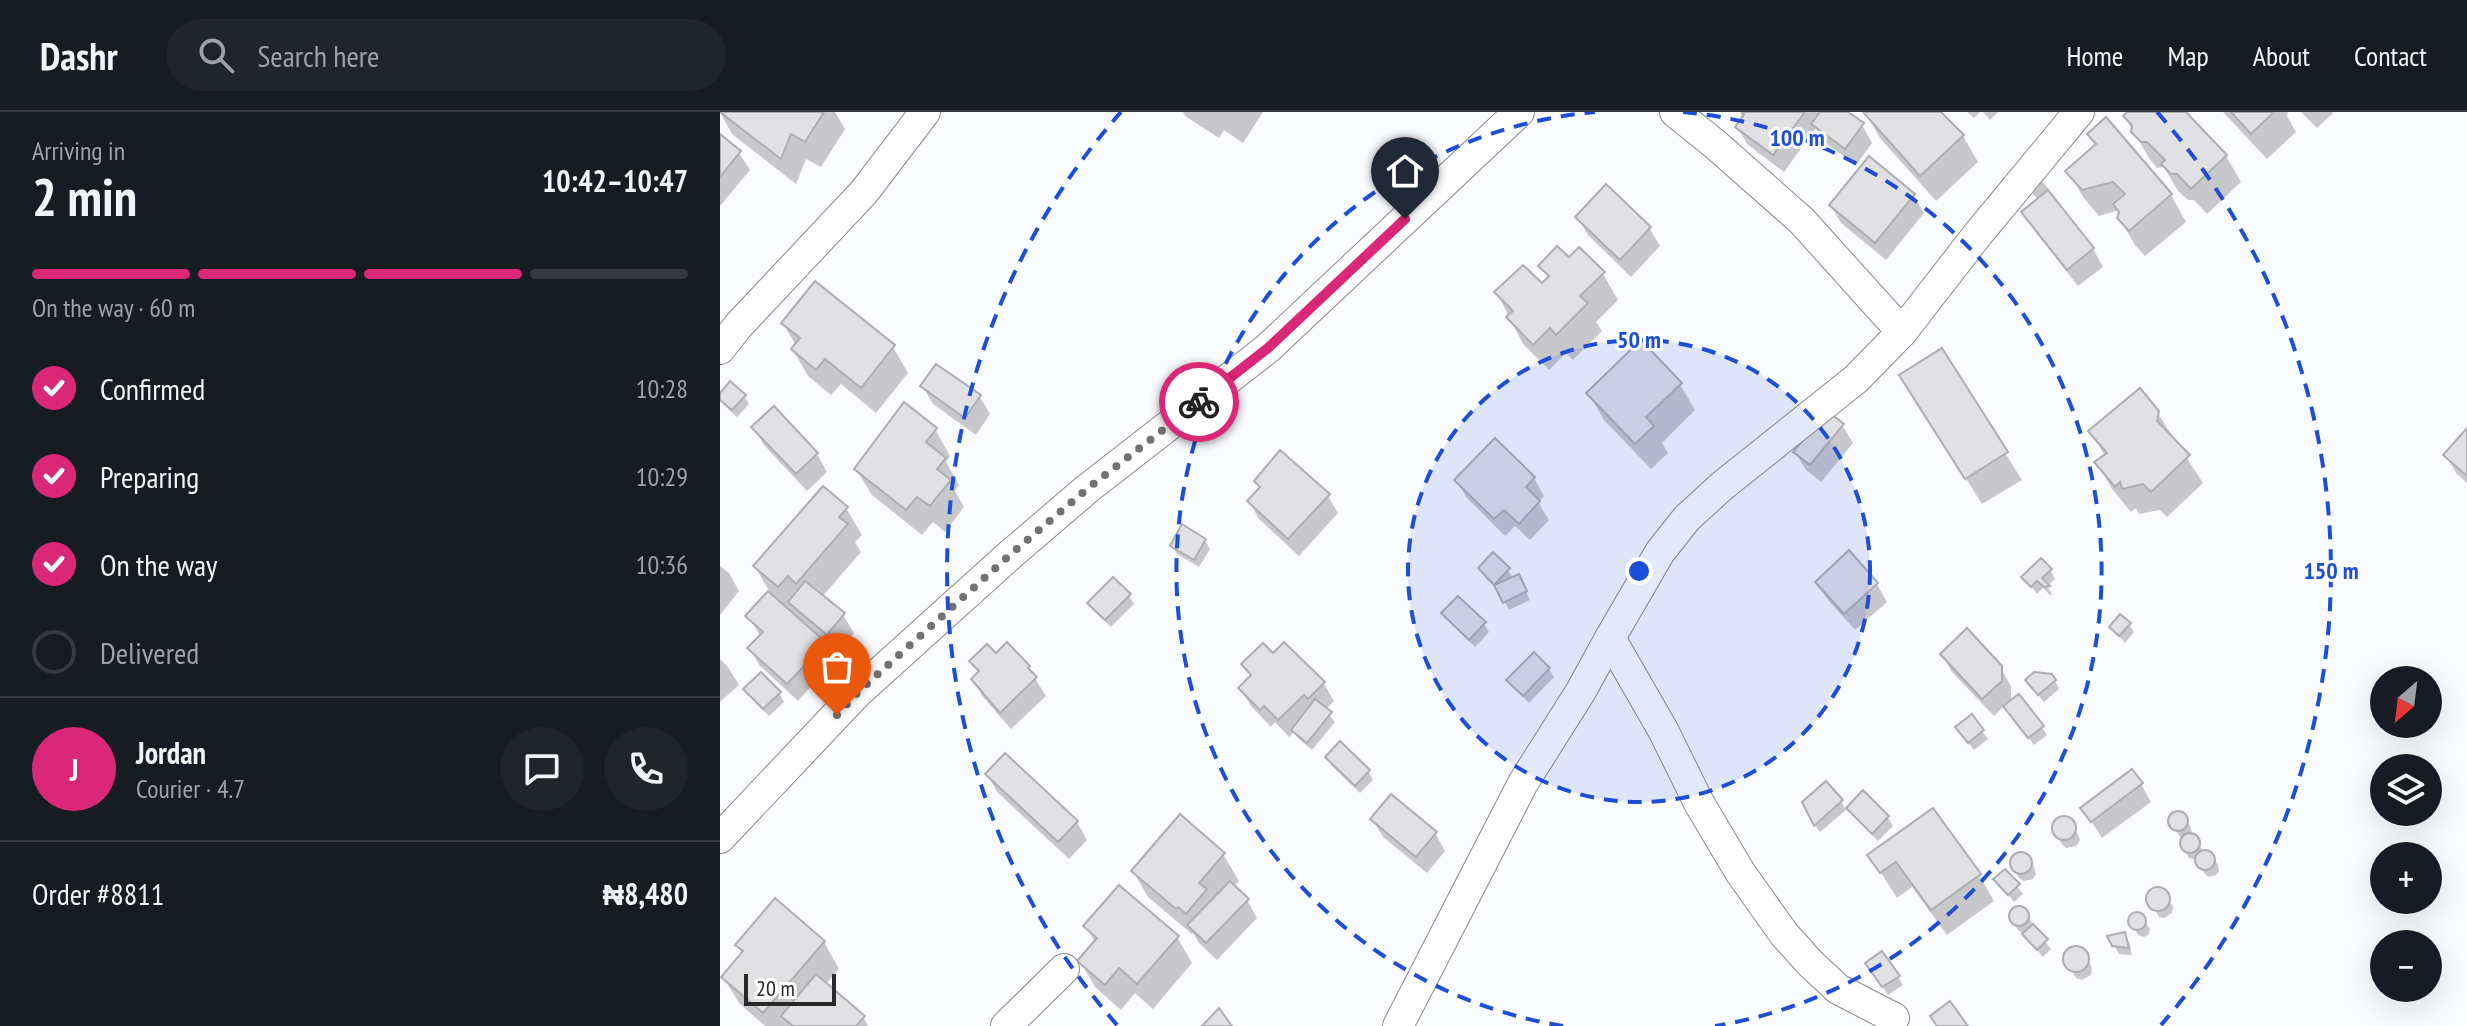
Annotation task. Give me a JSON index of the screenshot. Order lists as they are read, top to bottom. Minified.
{"scale_bar":"20 m","north":"bottom left","page":{"header":"Dashr","search":"Search here","nav":["Home","Map","About","Contact"],"heading":["2 min","Arriving in","10:42–10:47"],"panel":["Jordan","Courier · 4.7","Order #8811","₦8,480"],"bar":"On the way · 60 m","list":[["Confirmed","10:28"],["Preparing","10:29"],["On the way","10:36"],"Delivered"],"map_buttons":["+","−"],"round":"J","scale":"20 m"},"rings":["100 m","50 m","150 m"]}
